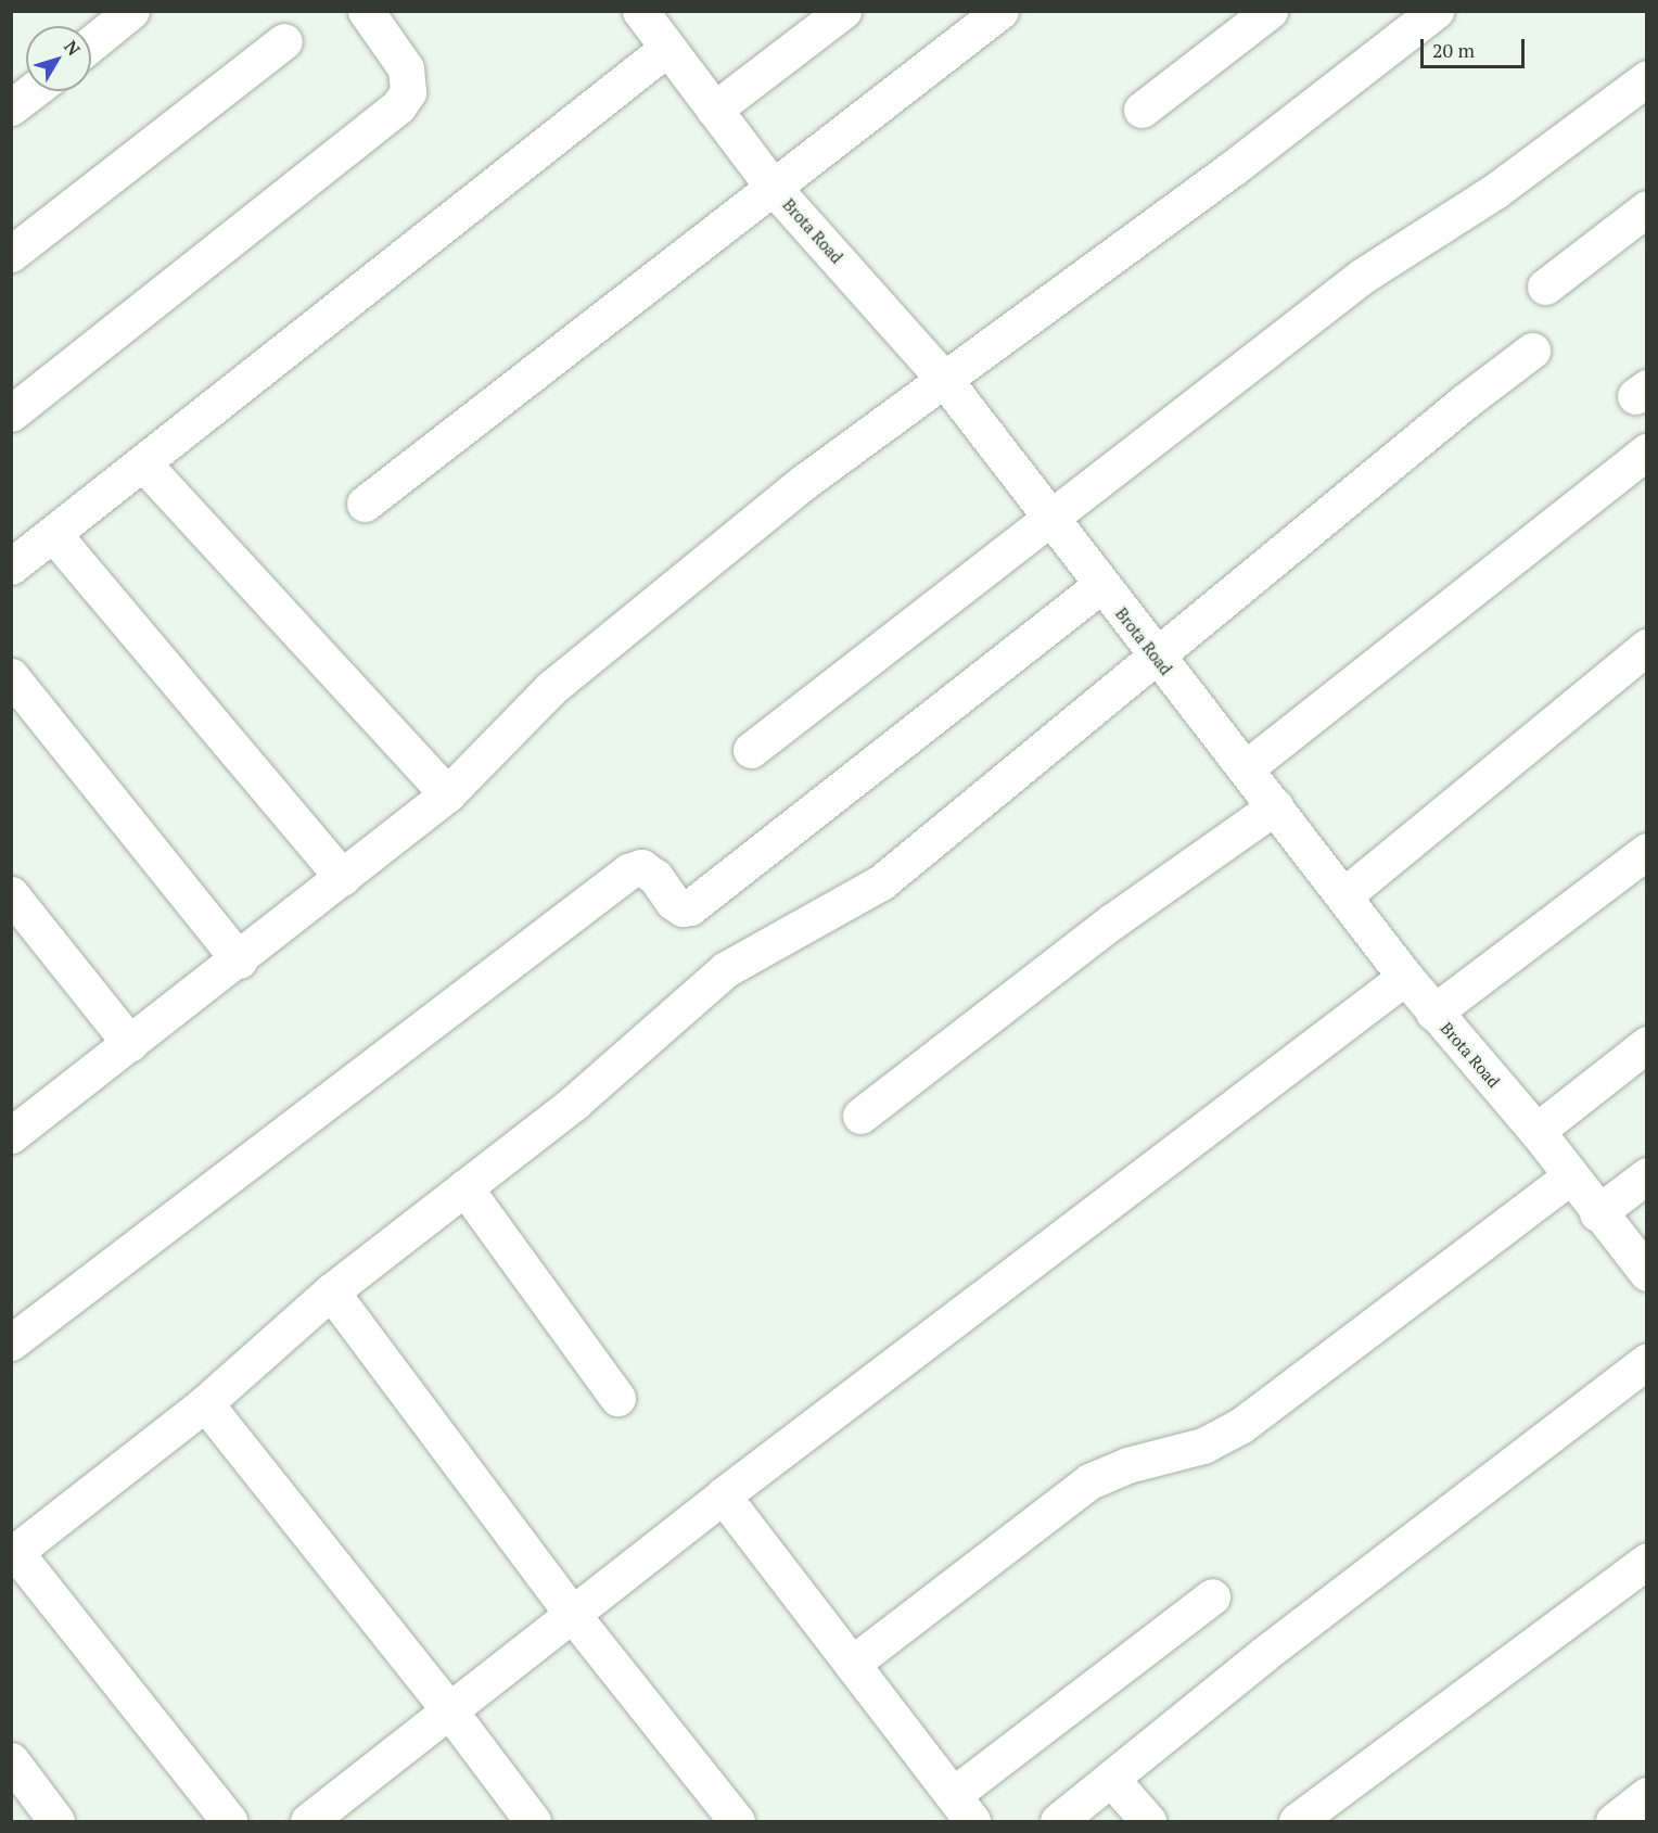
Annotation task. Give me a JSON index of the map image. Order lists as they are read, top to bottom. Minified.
{"streets":{"street":["Brota Road"]},"scale_bar":"20 m","north":"top right"}
